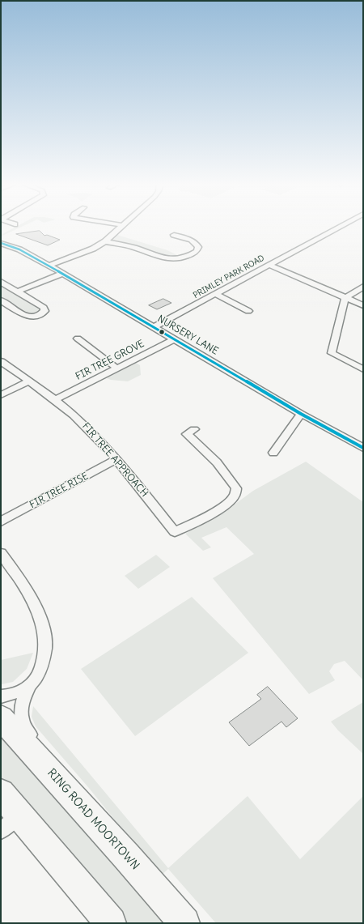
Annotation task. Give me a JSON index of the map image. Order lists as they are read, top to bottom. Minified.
{"streets":{"highway":["RING ROAD MOORTOWN"],"street":["PRIMLEY PARK ROAD","NURSERY LANE","FIR TREE GROVE","FIR TREE APPROACH","FIR TREE RISE"]},"crossings":[["PRIMLEY PARK ROAD","NURSERY LANE"],["NURSERY LANE","FIR TREE GROVE"],["FIR TREE GROVE","FIR TREE APPROACH"],["FIR TREE APPROACH","FIR TREE RISE"]]}
